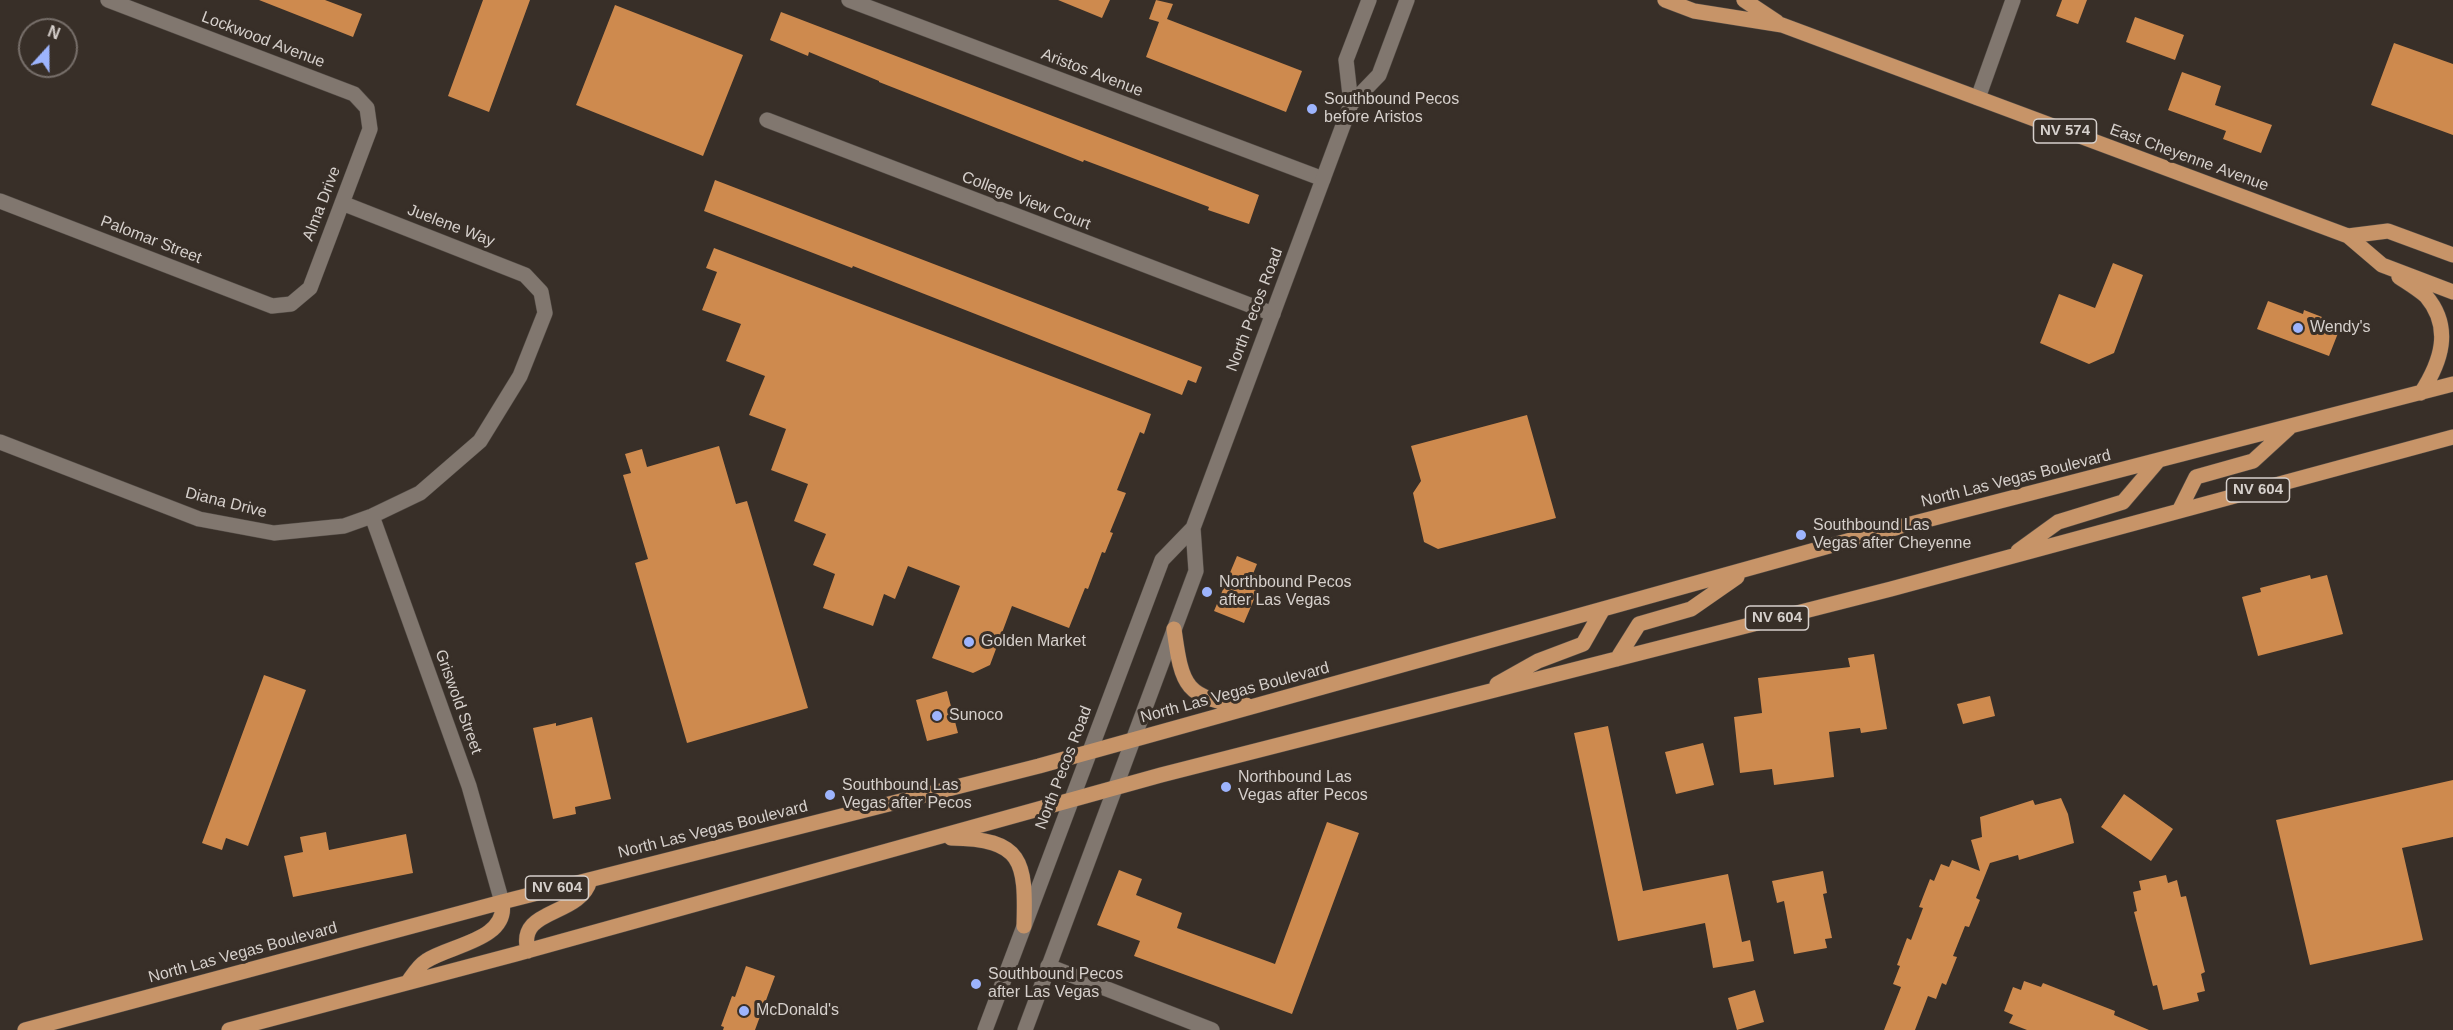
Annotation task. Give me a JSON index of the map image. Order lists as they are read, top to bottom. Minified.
{"streets":{"main road":["NV 574","East Cheyenne Avenue","North Las Vegas Boulevard","NV 604"],"street":["Lockwood Avenue","Aristos Avenue","College View Court","Alma Drive","Juelene Way","Palomar Street","North Pecos Road","Diana Drive","Griswold Street"]},"crossings":[["Lockwood Avenue","Alma Drive"],["Aristos Avenue","North Pecos Road"],["College View Court","North Pecos Road"],["Alma Drive","Juelene Way"],["Alma Drive","Palomar Street"],["Juelene Way","Diana Drive"],["North Pecos Road","North Las Vegas Boulevard"],["North Pecos Road","NV 604"],["North Las Vegas Boulevard","Griswold Street"],["Diana Drive","Griswold Street"]],"places":["Southbound Pecos before Aristos","Wendy's","Southbound Las Vegas after Cheyenne","Northbound Pecos after Las Vegas","Golden Market","Sunoco","Northbound Las Vegas after Pecos","Southbound Las Vegas after Pecos","Southbound Pecos after Las Vegas","McDonald's"],"north":"top"}
